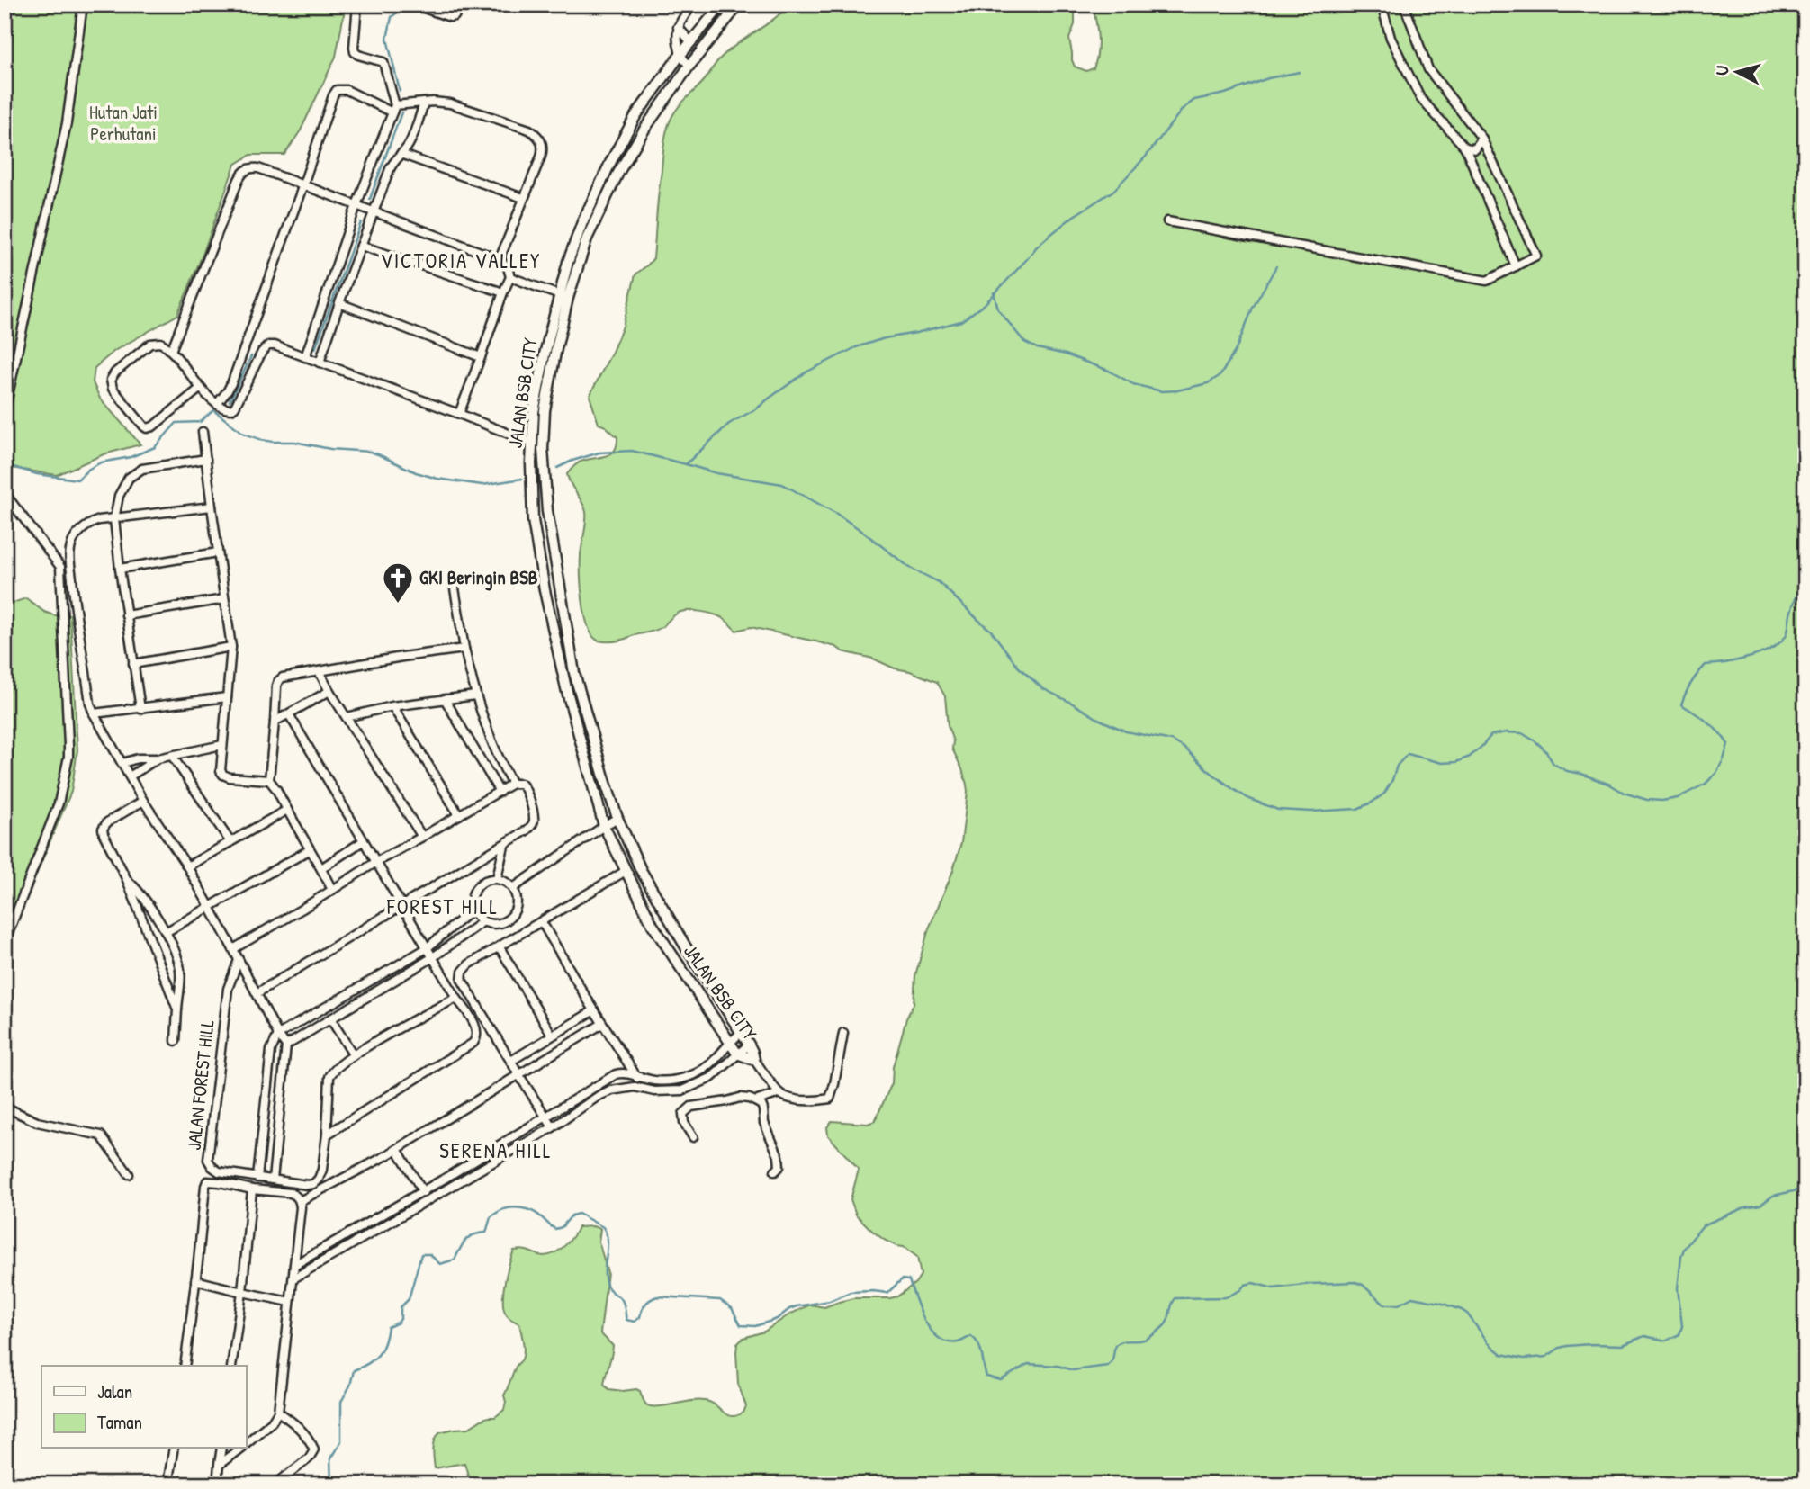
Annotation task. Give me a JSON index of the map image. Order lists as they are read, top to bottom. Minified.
{"streets":{"street":["JALAN BSB CITY","JALAN FOREST HILL"]},"districts":["VICTORIA VALLEY","FOREST HILL","SERENA HILL"],"parks":["Hutan Jati Perhutani"],"places":{"church":["GKI Beringin BSB"]},"legend":["Jalan","Taman"],"north":"left"}
